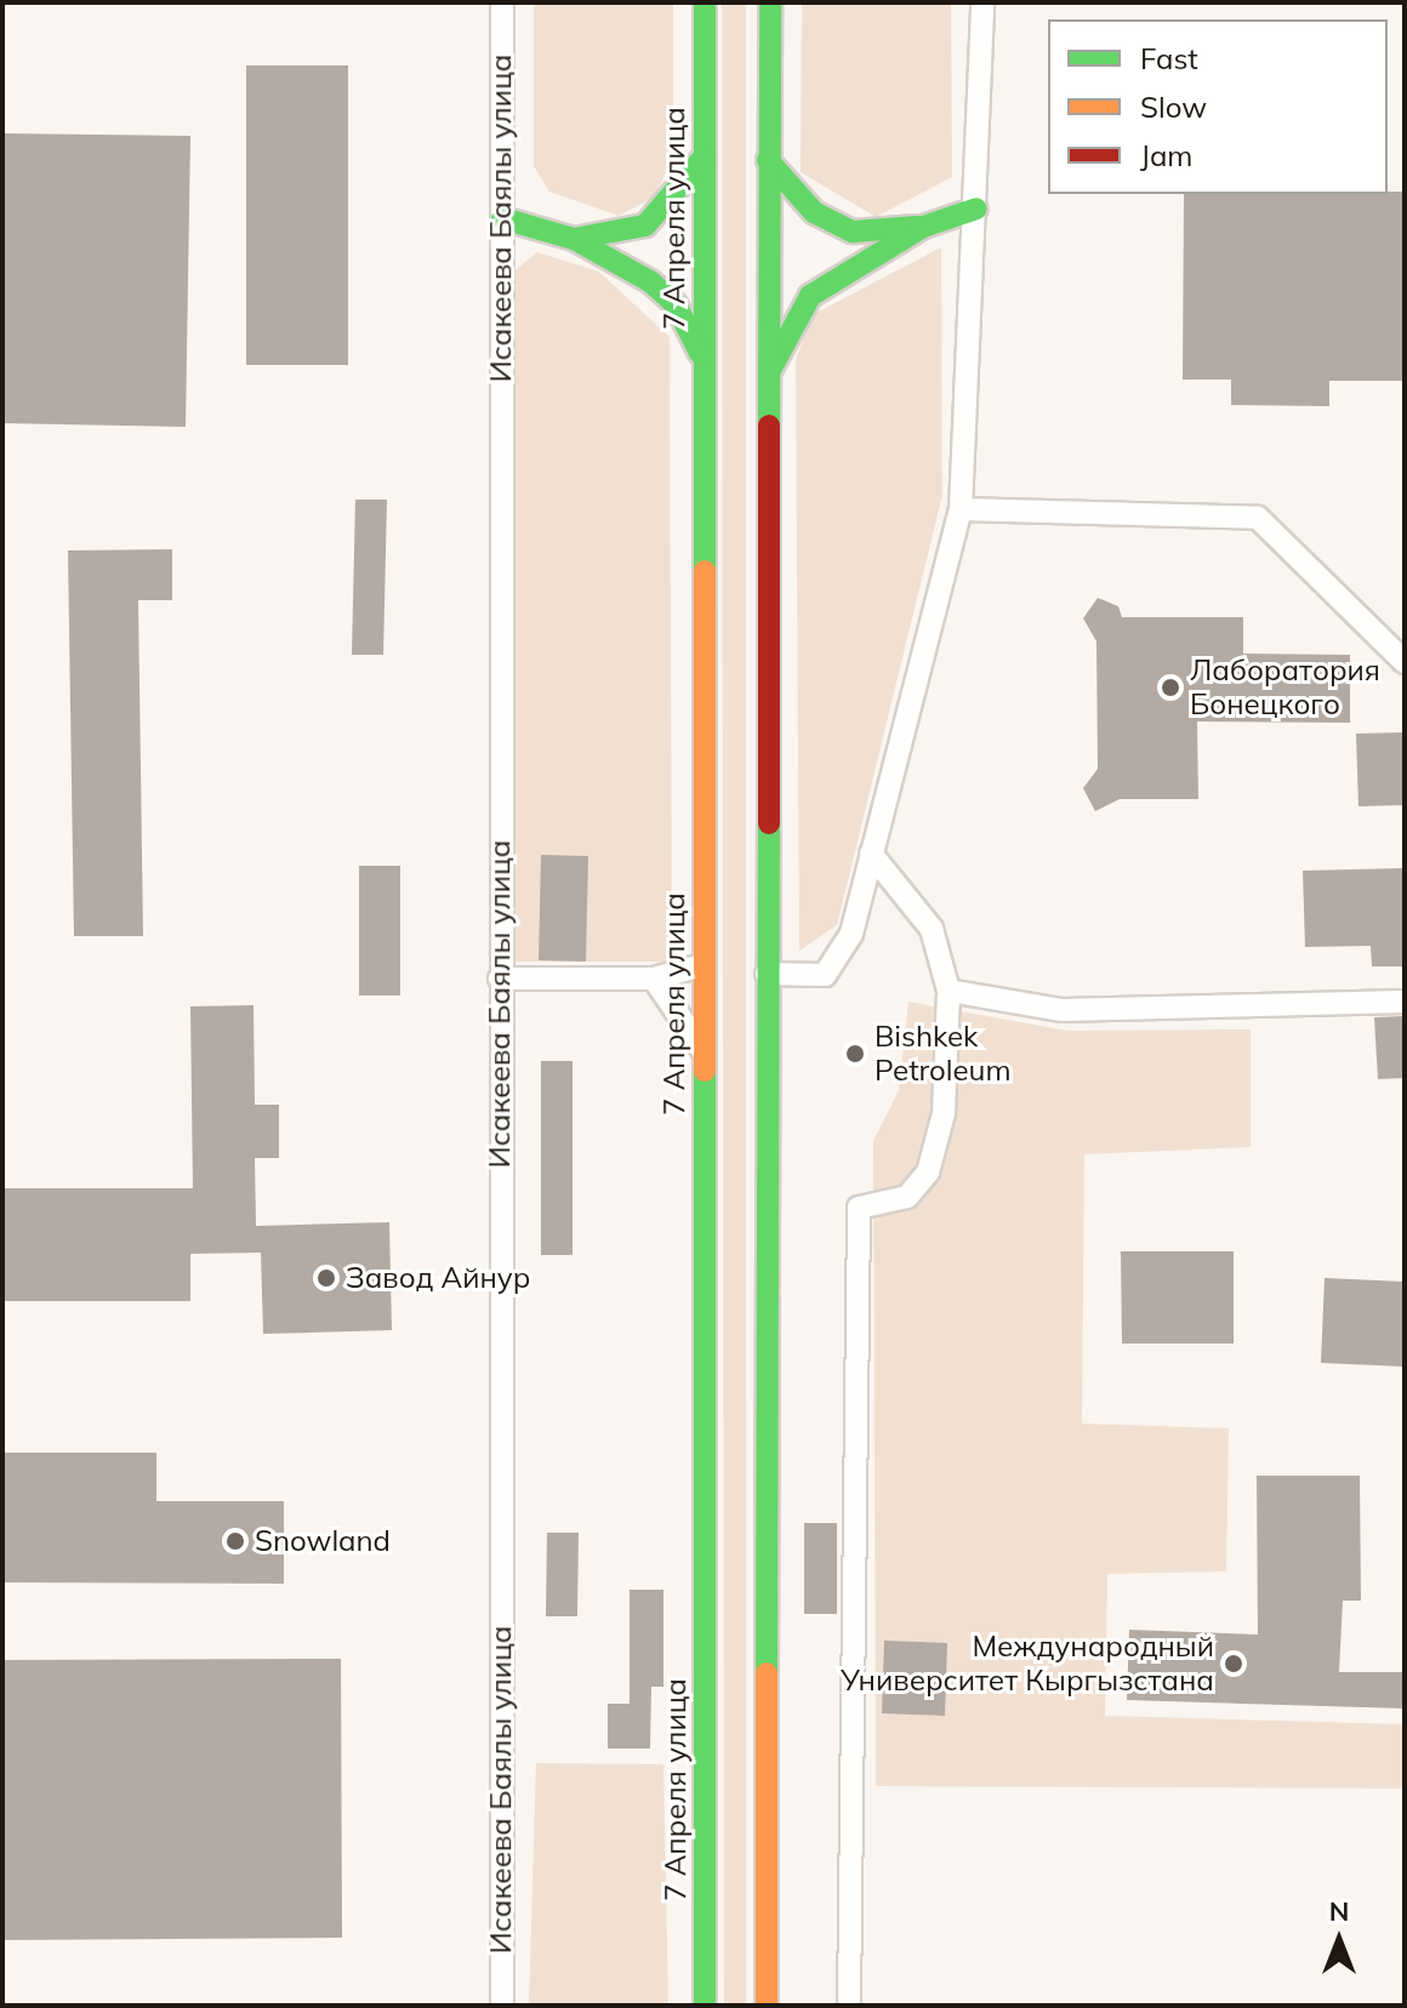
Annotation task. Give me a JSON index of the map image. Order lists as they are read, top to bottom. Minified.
{"streets":{"main road":["7 Апреля улица"],"street":["Исакеева Баялы улица"]},"places":["Лаборатория Бонецкого","Bishkek Petroleum","Завод Айнур","Snowland","Международный Университет Кыргызстана"],"legend":["Fast","Slow","Jam"],"north":"top"}
